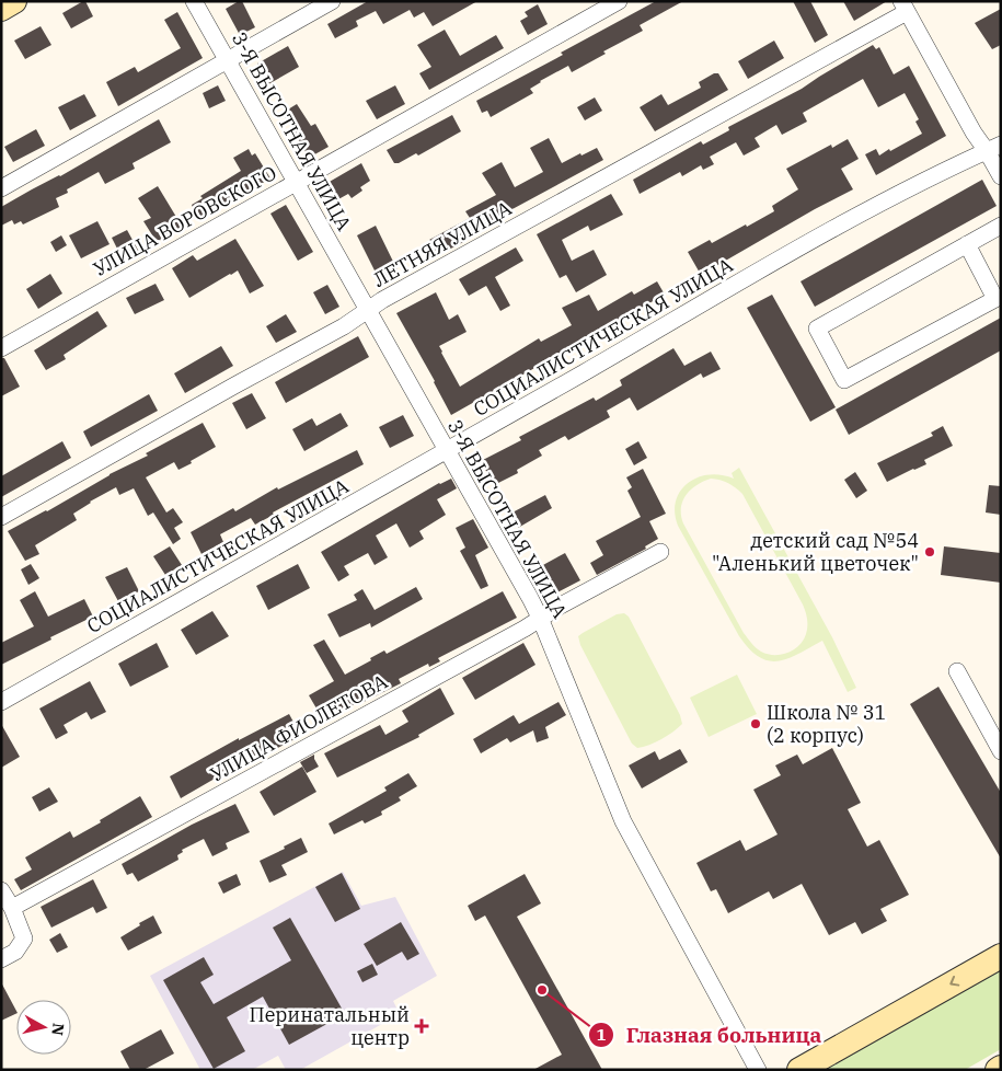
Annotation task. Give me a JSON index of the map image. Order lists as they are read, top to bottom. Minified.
{"streets":{"street":["3-Я ВЫСОТНАЯ УЛИЦА","УЛИЦА ВОРОВСКОГО","ЛЕТНЯЯ УЛИЦА","СОЦИАЛИСТИЧЕСКАЯ УЛИЦА","УЛИЦА ФИОЛЕТОВА"]},"crossings":[["3-Я ВЫСОТНАЯ УЛИЦА","УЛИЦА ВОРОВСКОГО"],["3-Я ВЫСОТНАЯ УЛИЦА","ЛЕТНЯЯ УЛИЦА"],["3-Я ВЫСОТНАЯ УЛИЦА","СОЦИАЛИСТИЧЕСКАЯ УЛИЦА"],["3-Я ВЫСОТНАЯ УЛИЦА","УЛИЦА ФИОЛЕТОВА"]],"places":{"other":["детский сад №54 \"Аленький цветочек\"","Школа № 31 (2 корпус)","Глазная больница"],"health":["Перинатальный центр"]},"north":"right"}
